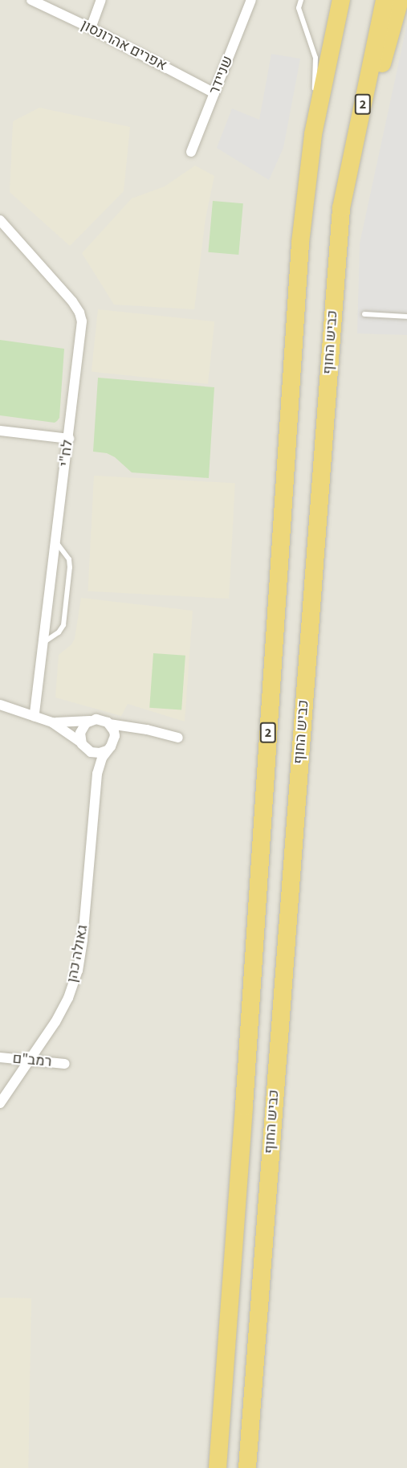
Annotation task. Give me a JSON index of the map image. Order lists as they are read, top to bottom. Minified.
{"streets":{"highway":["2","כביש החוף"],"street":["אפרים אהרונסון","שניידר","לח\"י","גאולה כהן","רמב\"ם"]},"crossings":[["אפרים אהרונסון","שניידר"],["גאולה כהן","רמב\"ם"]]}
